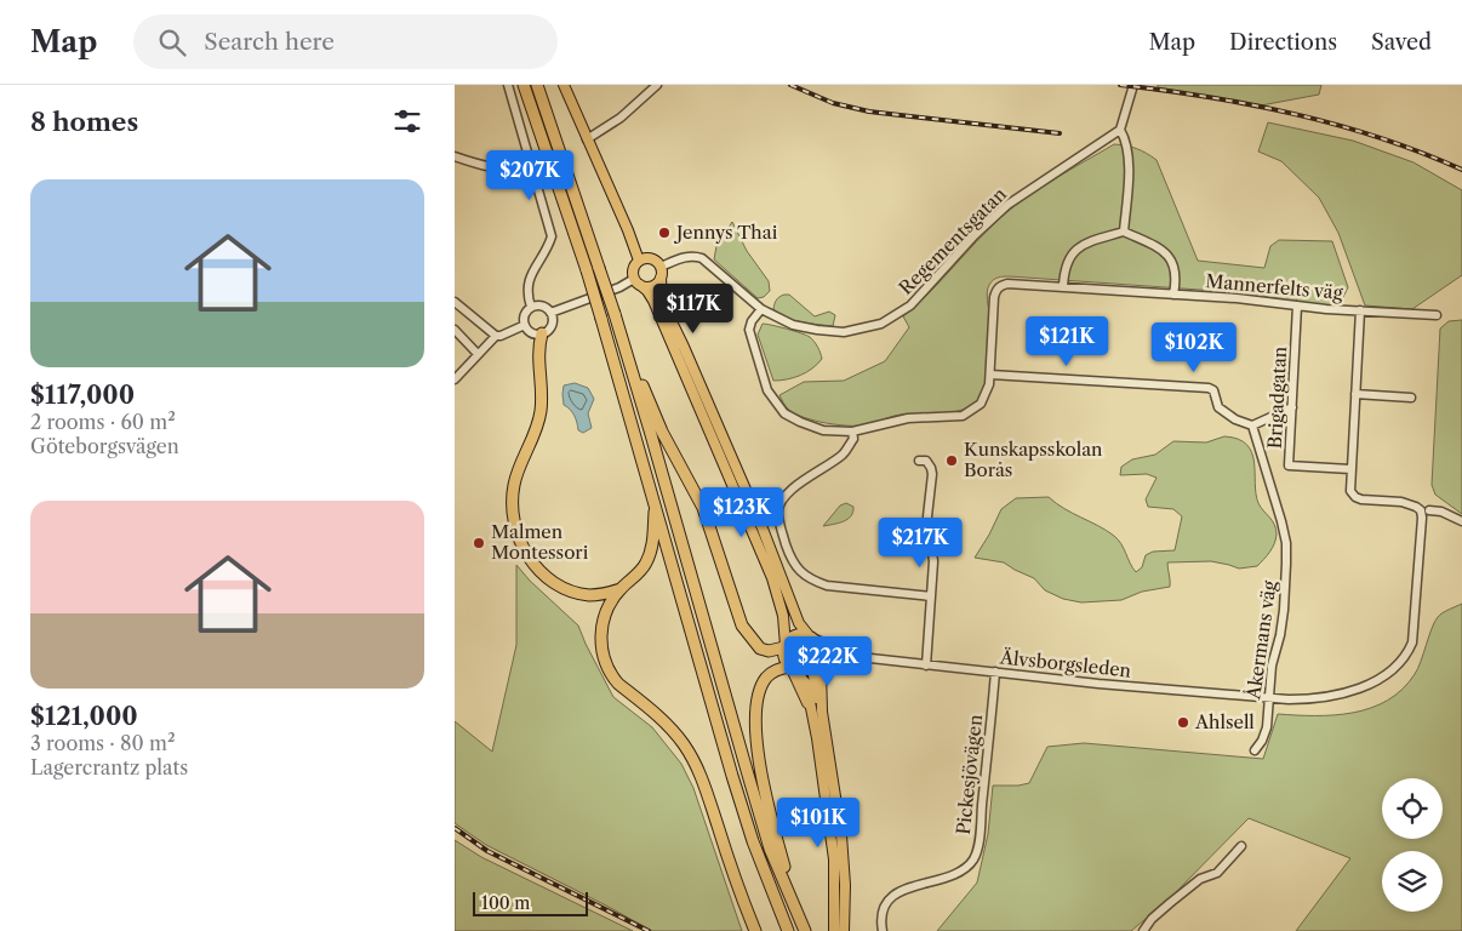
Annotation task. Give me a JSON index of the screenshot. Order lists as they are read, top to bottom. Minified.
{"streets":{"street":["Regementsgatan","Mannerfelts väg","Brigadgatan","Åkermans väg","Älvsborgsleden","Pickesjövägen"]},"crossings":[["Mannerfelts väg","Brigadgatan"],["Mannerfelts väg","Åkermans väg"],["Mannerfelts väg","Älvsborgsleden"],["Åkermans väg","Älvsborgsleden"],["Älvsborgsleden","Pickesjövägen"]],"places":["Jennys Thai","Kunskapsskolan Borås","Malmen Montessori","Ahlsell"],"scale_bar":"100 m","page":{"header":"Map","search":"Search here","nav":["Map","Directions","Saved"],"heading":"8 homes","price":["$207K","$117K","$121K","$102K","$123K","$217K","$222K","$101K"],"list":[{"name":"$117,000","note":"2 rooms · 60 m² · Göteborgsvägen"},{"name":"$121,000","note":"3 rooms · 80 m² · Lagercrantz plats"}],"scale":"100 m"}}
